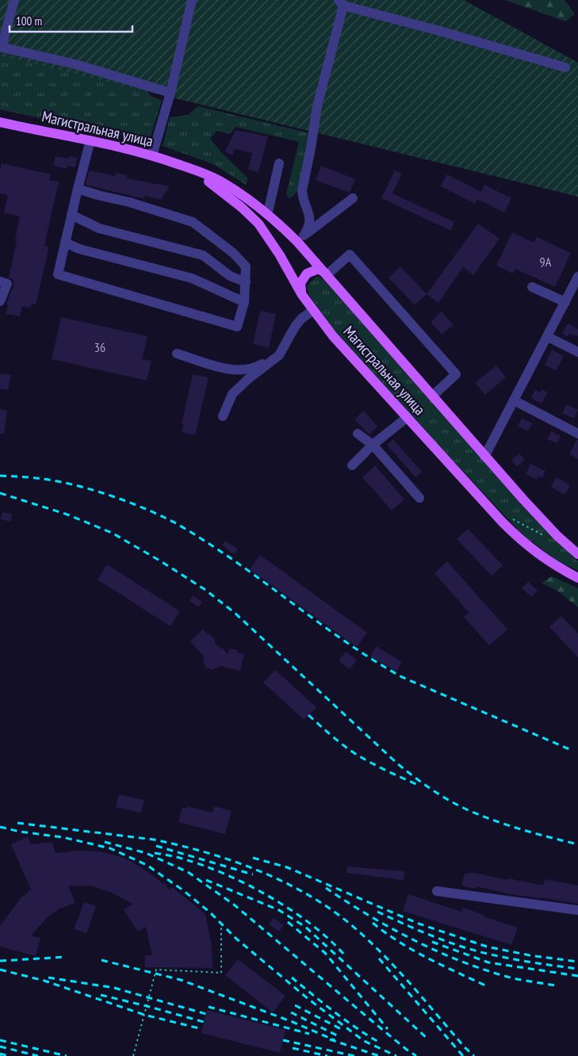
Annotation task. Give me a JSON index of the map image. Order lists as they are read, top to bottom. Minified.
{"streets":{"main road":["Магистральная улица"]},"house_numbers":["9А","36"],"scale_bar":"100 m"}
